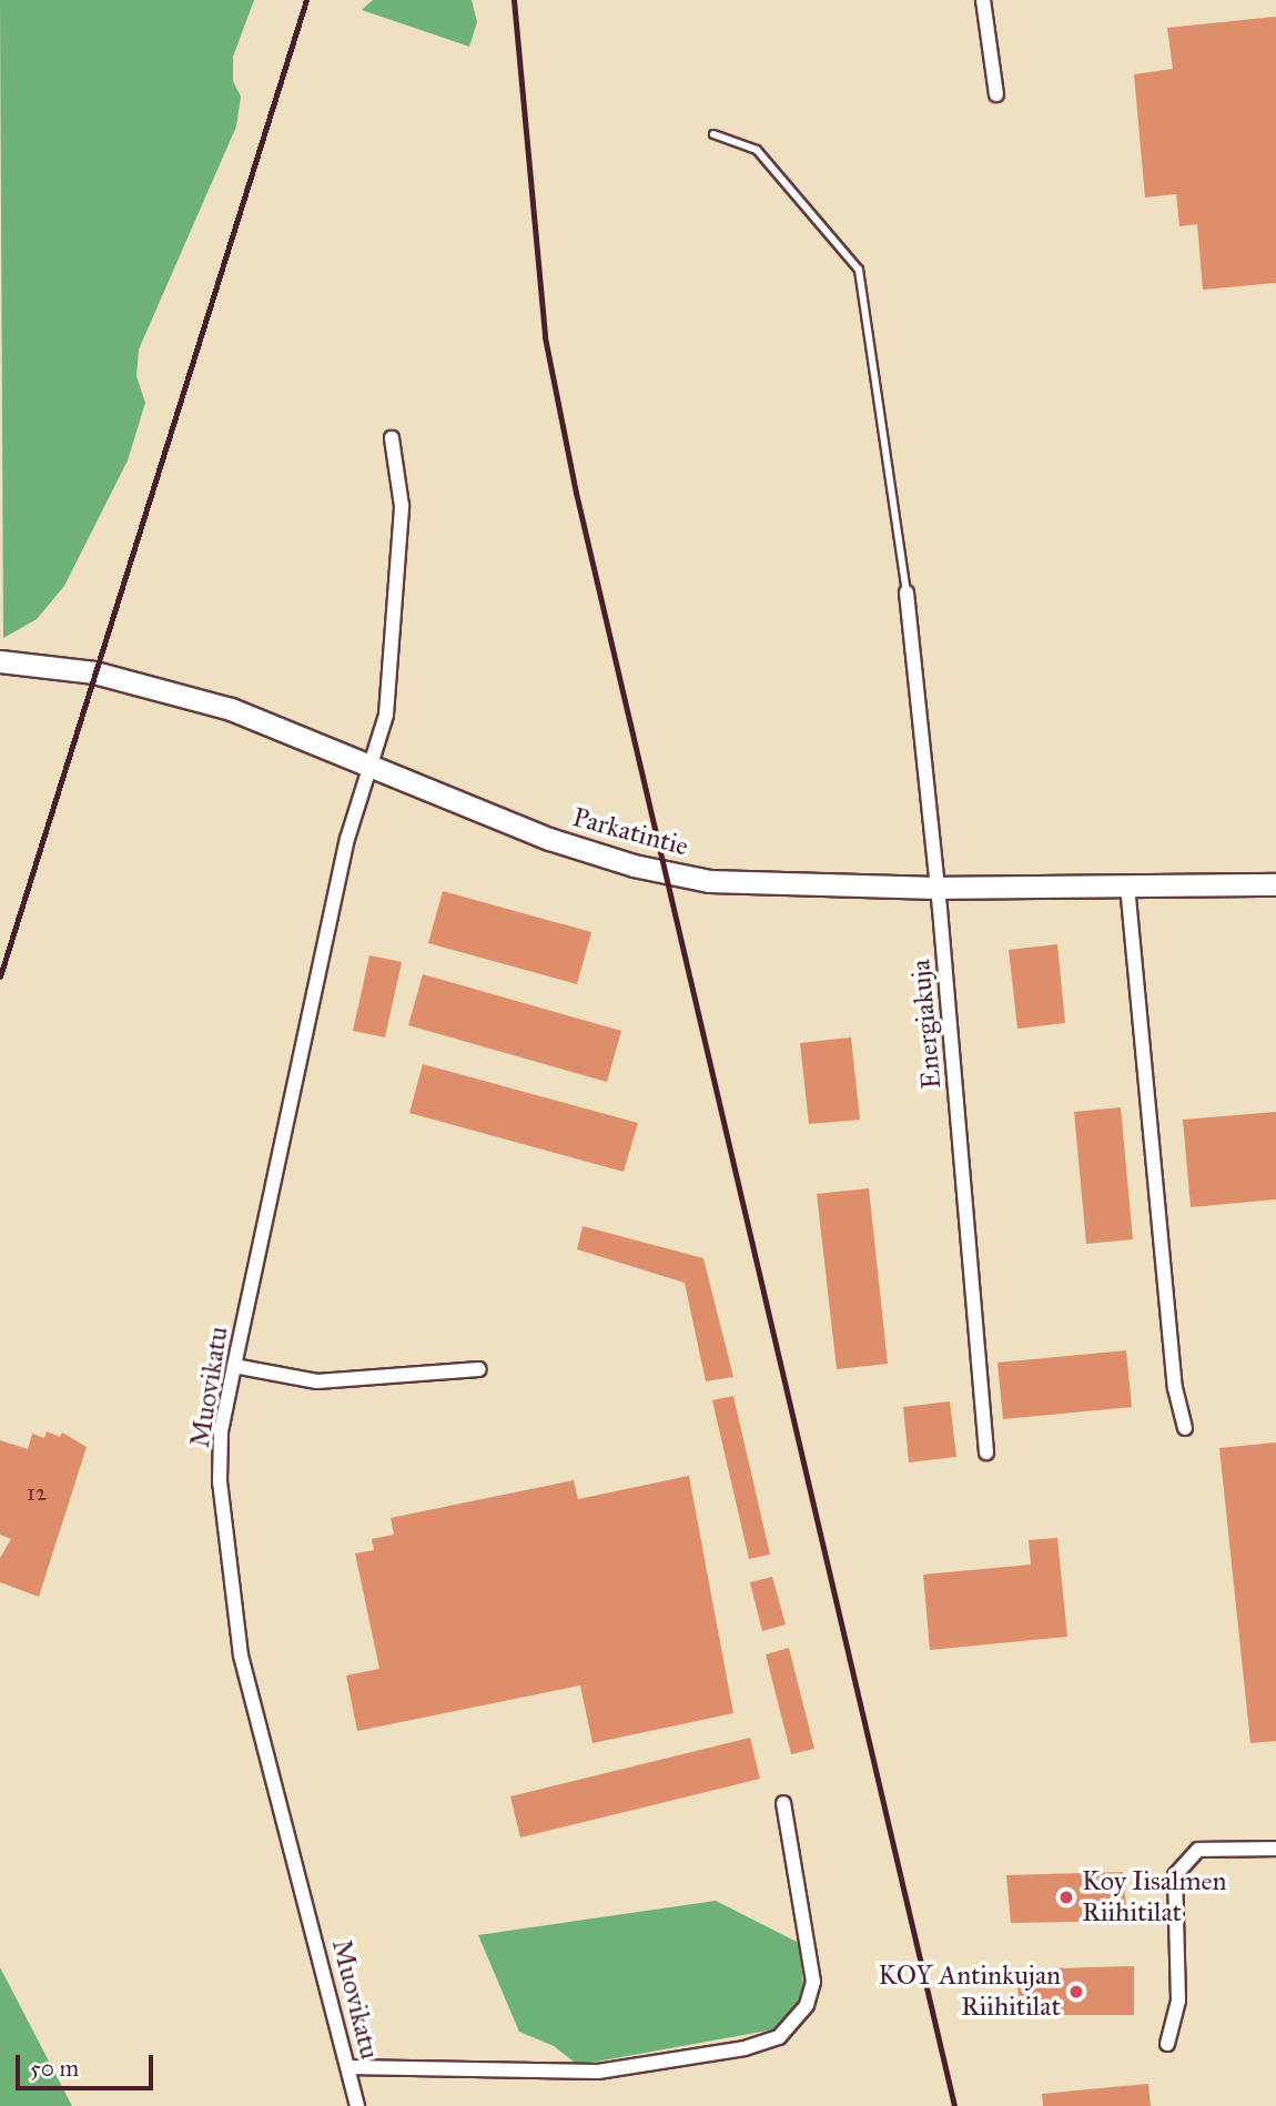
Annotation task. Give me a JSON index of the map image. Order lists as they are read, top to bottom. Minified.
{"streets":{"street":["Parkatintie","Energiakuja","Muovikatu"]},"crossings":[["Parkatintie","Energiakuja"],["Parkatintie","Muovikatu"]],"places":["Koy Iisalmen Riihitilat","KOY Antinkujan Riihitilat"],"house_numbers":["12"],"scale_bar":"50 m"}
